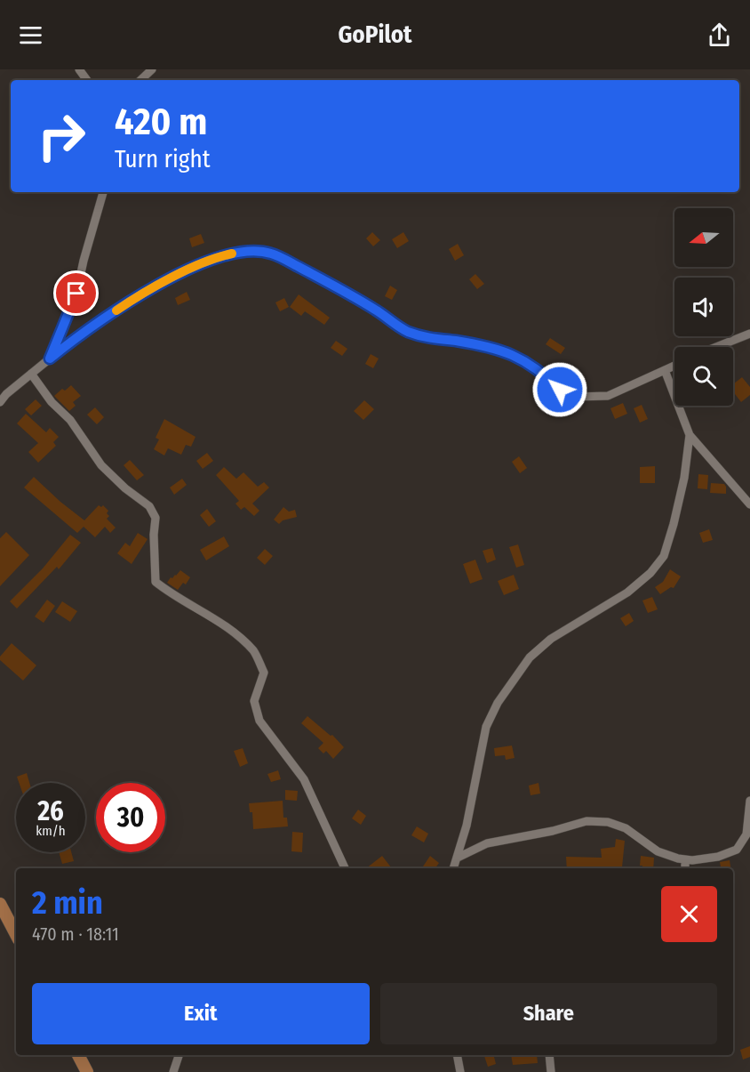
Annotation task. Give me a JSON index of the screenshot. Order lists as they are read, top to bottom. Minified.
{"north":"left","page":{"header":"GoPilot","turn":["420 m","Turn right"],"speed":"26 km/h","limit":"30","heading":["2 min","470 m · 18:11"],"buttons":["Exit","Share"]}}
